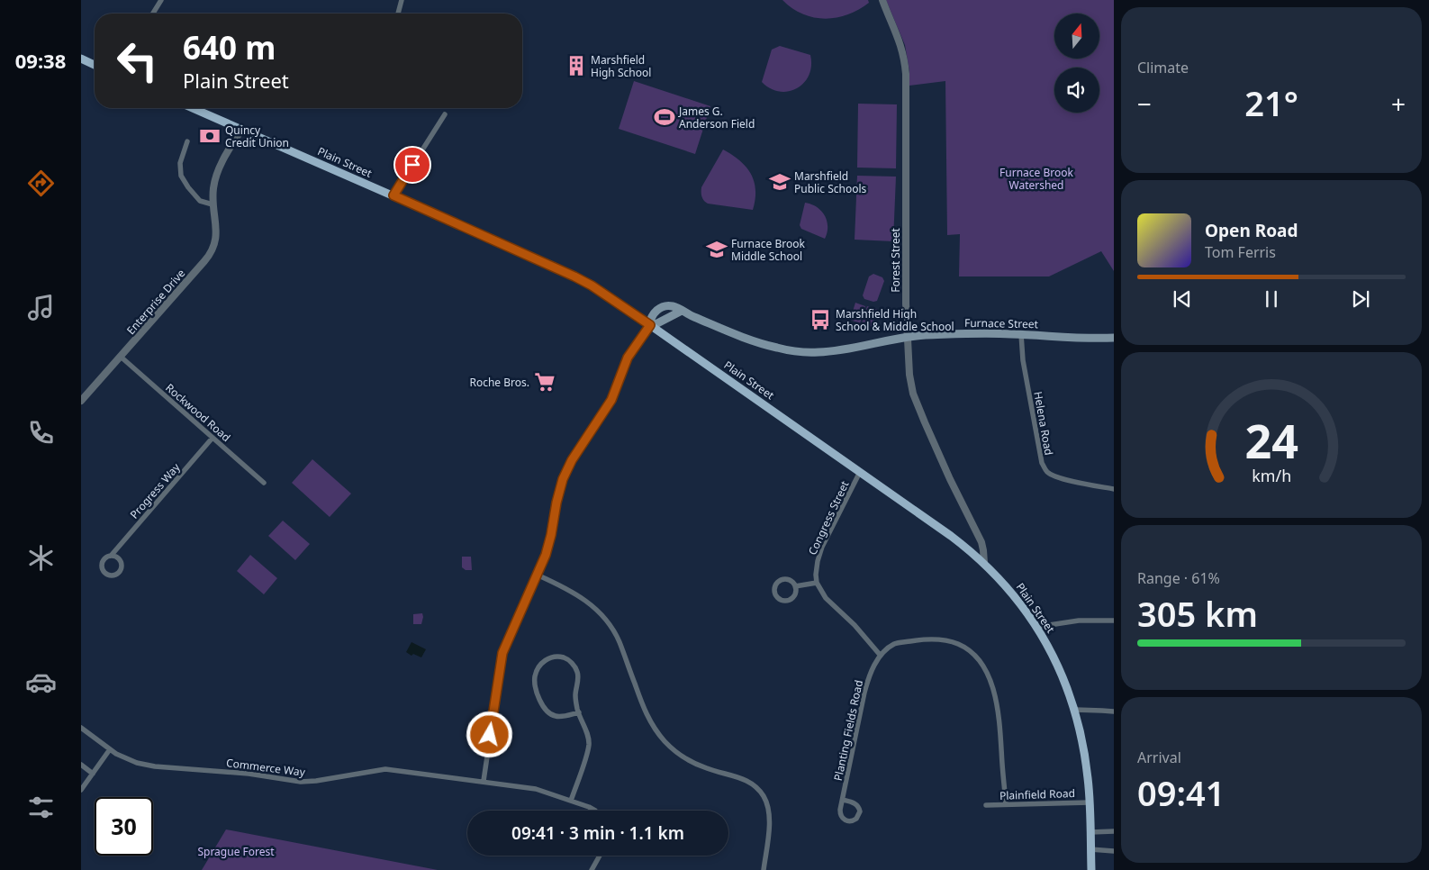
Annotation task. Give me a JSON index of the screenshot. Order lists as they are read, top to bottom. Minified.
{"streets":{"main road":["Plain Street","Furnace Street"],"street":["Forest Street","Enterprise Drive","Rockwood Road","Helena Road","Progress Way","Congress Street","Planting Fields Road","Commerce Way","Plainfield Road"]},"crossings":[["Plain Street","Forest Street"],["Plain Street","Enterprise Drive"],["Plain Street","Furnace Street"],["Plain Street","Congress Street"],["Plain Street","Plainfield Road"],["Forest Street","Furnace Street"],["Enterprise Drive","Rockwood Road"],["Furnace Street","Helena Road"],["Rockwood Road","Progress Way"],["Planting Fields Road","Plainfield Road"]],"parks":["Furnace Brook Watershed","Sprague Forest"],"places":{"building":["Marshfield High School"],"sports":["James G. Anderson Field"],"bank":["Quincy Credit Union"],"school or university":["Marshfield Public Schools","Furnace Brook Middle School"],"bus stop":["Marshfield High School & Middle School"],"supermarket":["Roche Bros."]},"north":"top","page":{"tabs":"09:38","tile":["Climate",["Range · 61%","305 km"],["Arrival","09:41"]],"turn":["640 m","Plain Street"],"heat":["−","21°","+"],"song":["Open Road","Tom Ferris"],"limit":"30","trip":"09:41 · 3 min · 1.1 km","gauge":["24","km/h"]}}
